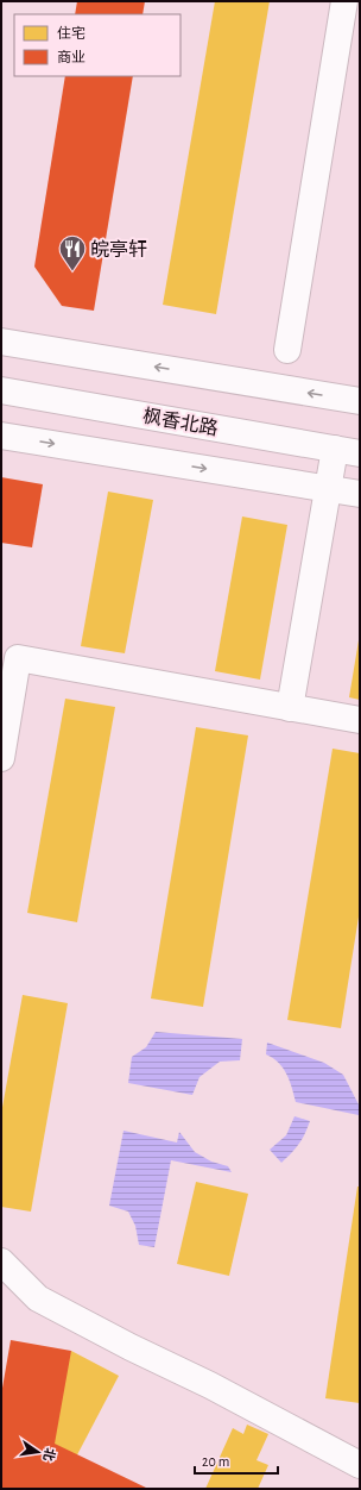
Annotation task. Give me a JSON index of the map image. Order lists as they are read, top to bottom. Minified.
{"streets":{"street":["枫香北路"]},"places":{"restaurant":["皖亭轩"]},"legend":["住宅","商业"],"scale_bar":"20 m","north":"right"}
